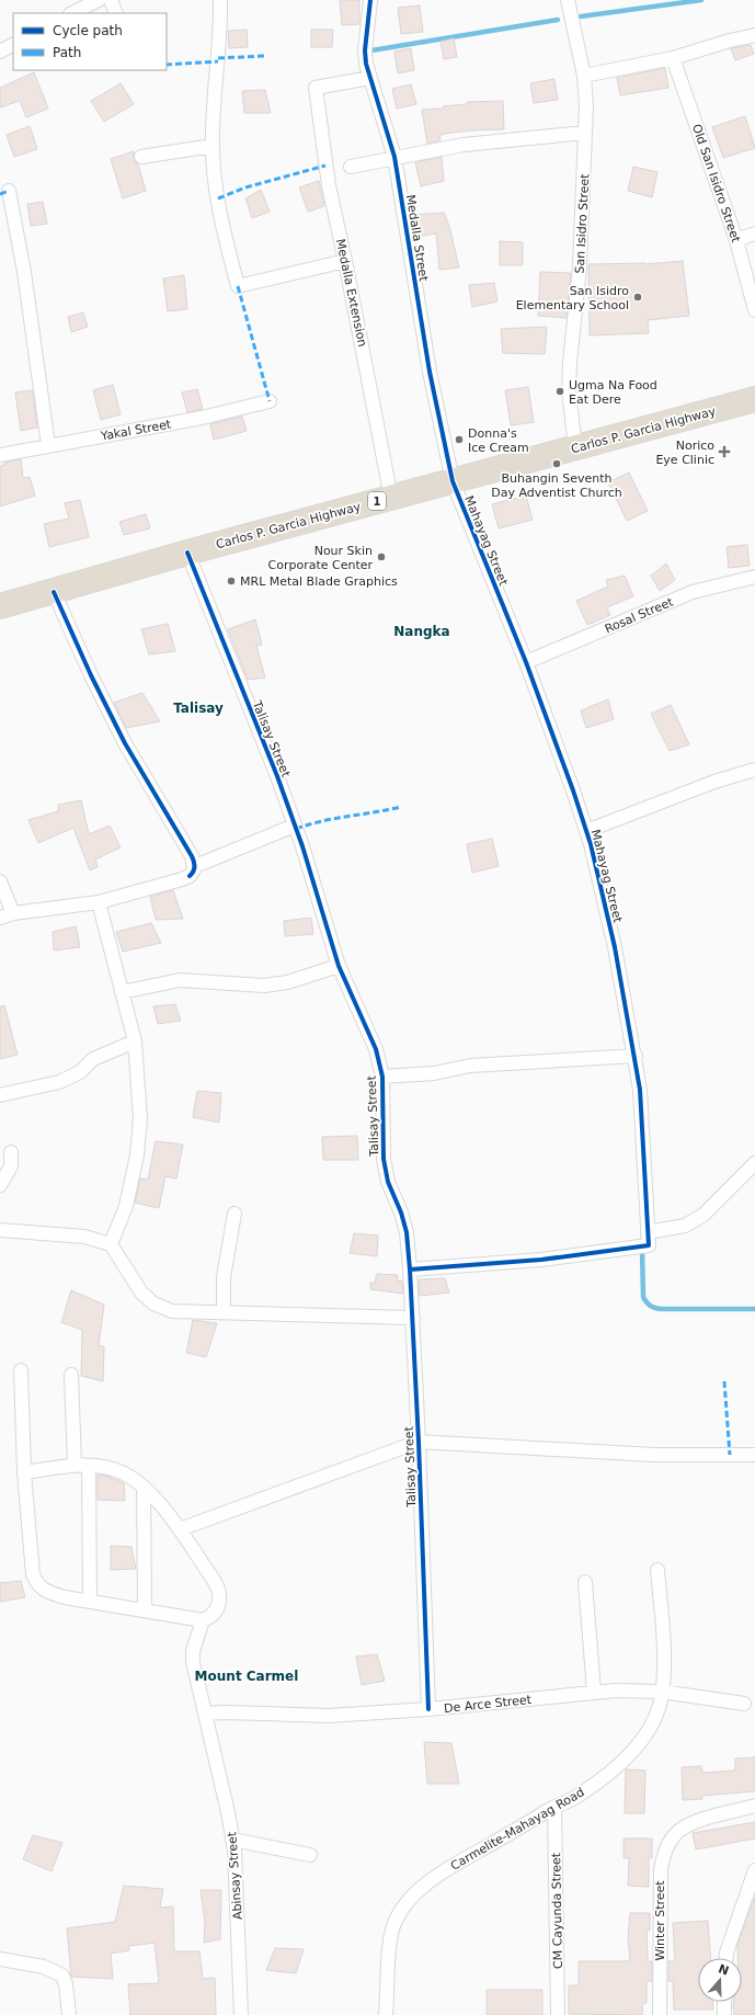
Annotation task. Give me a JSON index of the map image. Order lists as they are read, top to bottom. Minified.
{"streets":{"highway":["Carlos P. Garcia Highway","1"],"street":["Old San Isidro Street","San Isidro Street","Medalla Street","Medalla Extension","Yakal Street","Mahayag Street","Rosal Street","Talisay Street","De Arce Street","Carmelite-Mahayag Road","Abinsay Street","CM Cayunda Street","Winter Street"]},"crossings":[["San Isidro Street","Carlos P. Garcia Highway"],["Medalla Street","Medalla Extension"],["Medalla Street","Carlos P. Garcia Highway"],["Medalla Street","Mahayag Street"],["Medalla Extension","Carlos P. Garcia Highway"],["Carlos P. Garcia Highway","Mahayag Street"],["Carlos P. Garcia Highway","Talisay Street"],["Mahayag Street","Rosal Street"],["Talisay Street","De Arce Street"],["De Arce Street","Carmelite-Mahayag Road"],["De Arce Street","Abinsay Street"],["Carmelite-Mahayag Road","CM Cayunda Street"]],"districts":["Nangka","Talisay","Mount Carmel"],"places":{"other":["San Isidro Elementary School","Ugma Na Food Eat Dere","Donna's Ice Cream","Buhangin Seventh Day Adventist Church","Nour Skin Corporate Center","MRL Metal Blade Graphics"],"health":["Norico Eye Clinic"]},"legend":["Cycle path","Path"],"north":"top"}
